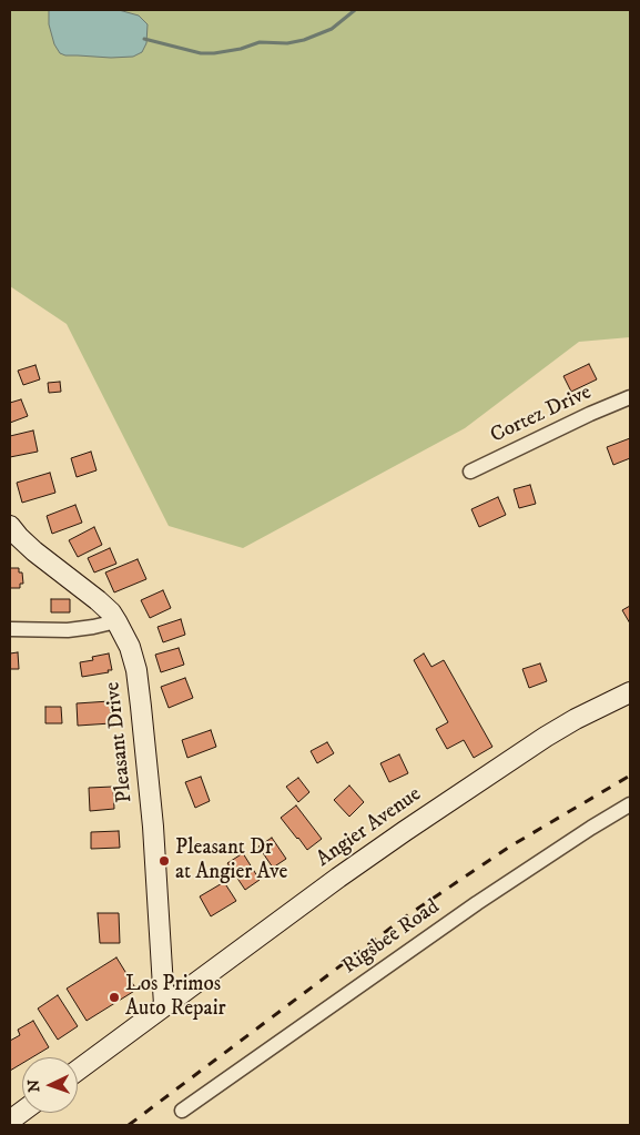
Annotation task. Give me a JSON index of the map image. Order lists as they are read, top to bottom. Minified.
{"streets":{"main road":["Pleasant Drive","Angier Avenue"],"street":["Cortez Drive","Rigsbee Road"]},"crossings":[["Pleasant Drive","Angier Avenue"]],"places":["Pleasant Dr at Angier Ave","Los Primos Auto Repair"],"north":"left"}
